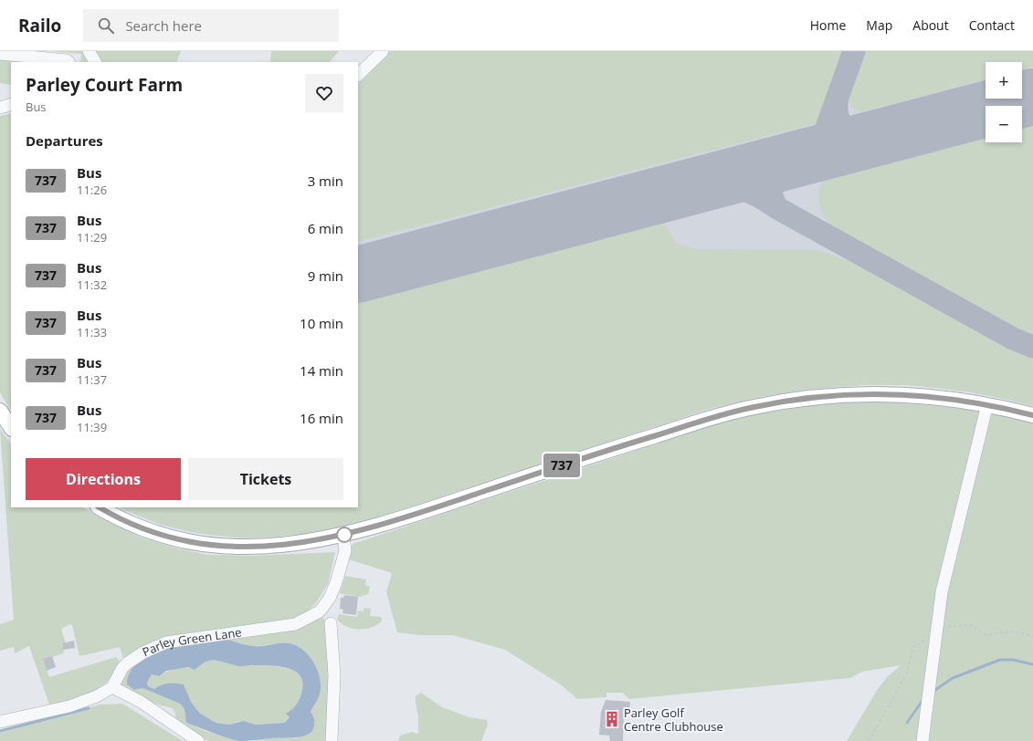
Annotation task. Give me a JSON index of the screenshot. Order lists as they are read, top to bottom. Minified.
{"streets":{"street":["Parley Green Lane"]},"places":{"building":["Parley Golf Centre Clubhouse"]},"lines":["bus line 737"],"page":{"header":"Railo","search":"Search here","nav":["Home","Map","About","Contact"],"on_map":"737","map_buttons":["+","−"],"heading":[["Parley Court Farm","Bus"],"Departures"],"list":[{"mark":"737","name":"Bus","note":"11:26","value":"3 min"},{"mark":"737","name":"Bus","note":"11:29","value":"6 min"},{"mark":"737","name":"Bus","note":"11:32","value":"9 min"},{"mark":"737","name":"Bus","note":"11:33","value":"10 min"},{"mark":"737","name":"Bus","note":"11:37","value":"14 min"},{"mark":"737","name":"Bus","note":"11:39","value":"16 min"}],"buttons":["Directions","Tickets"]}}
